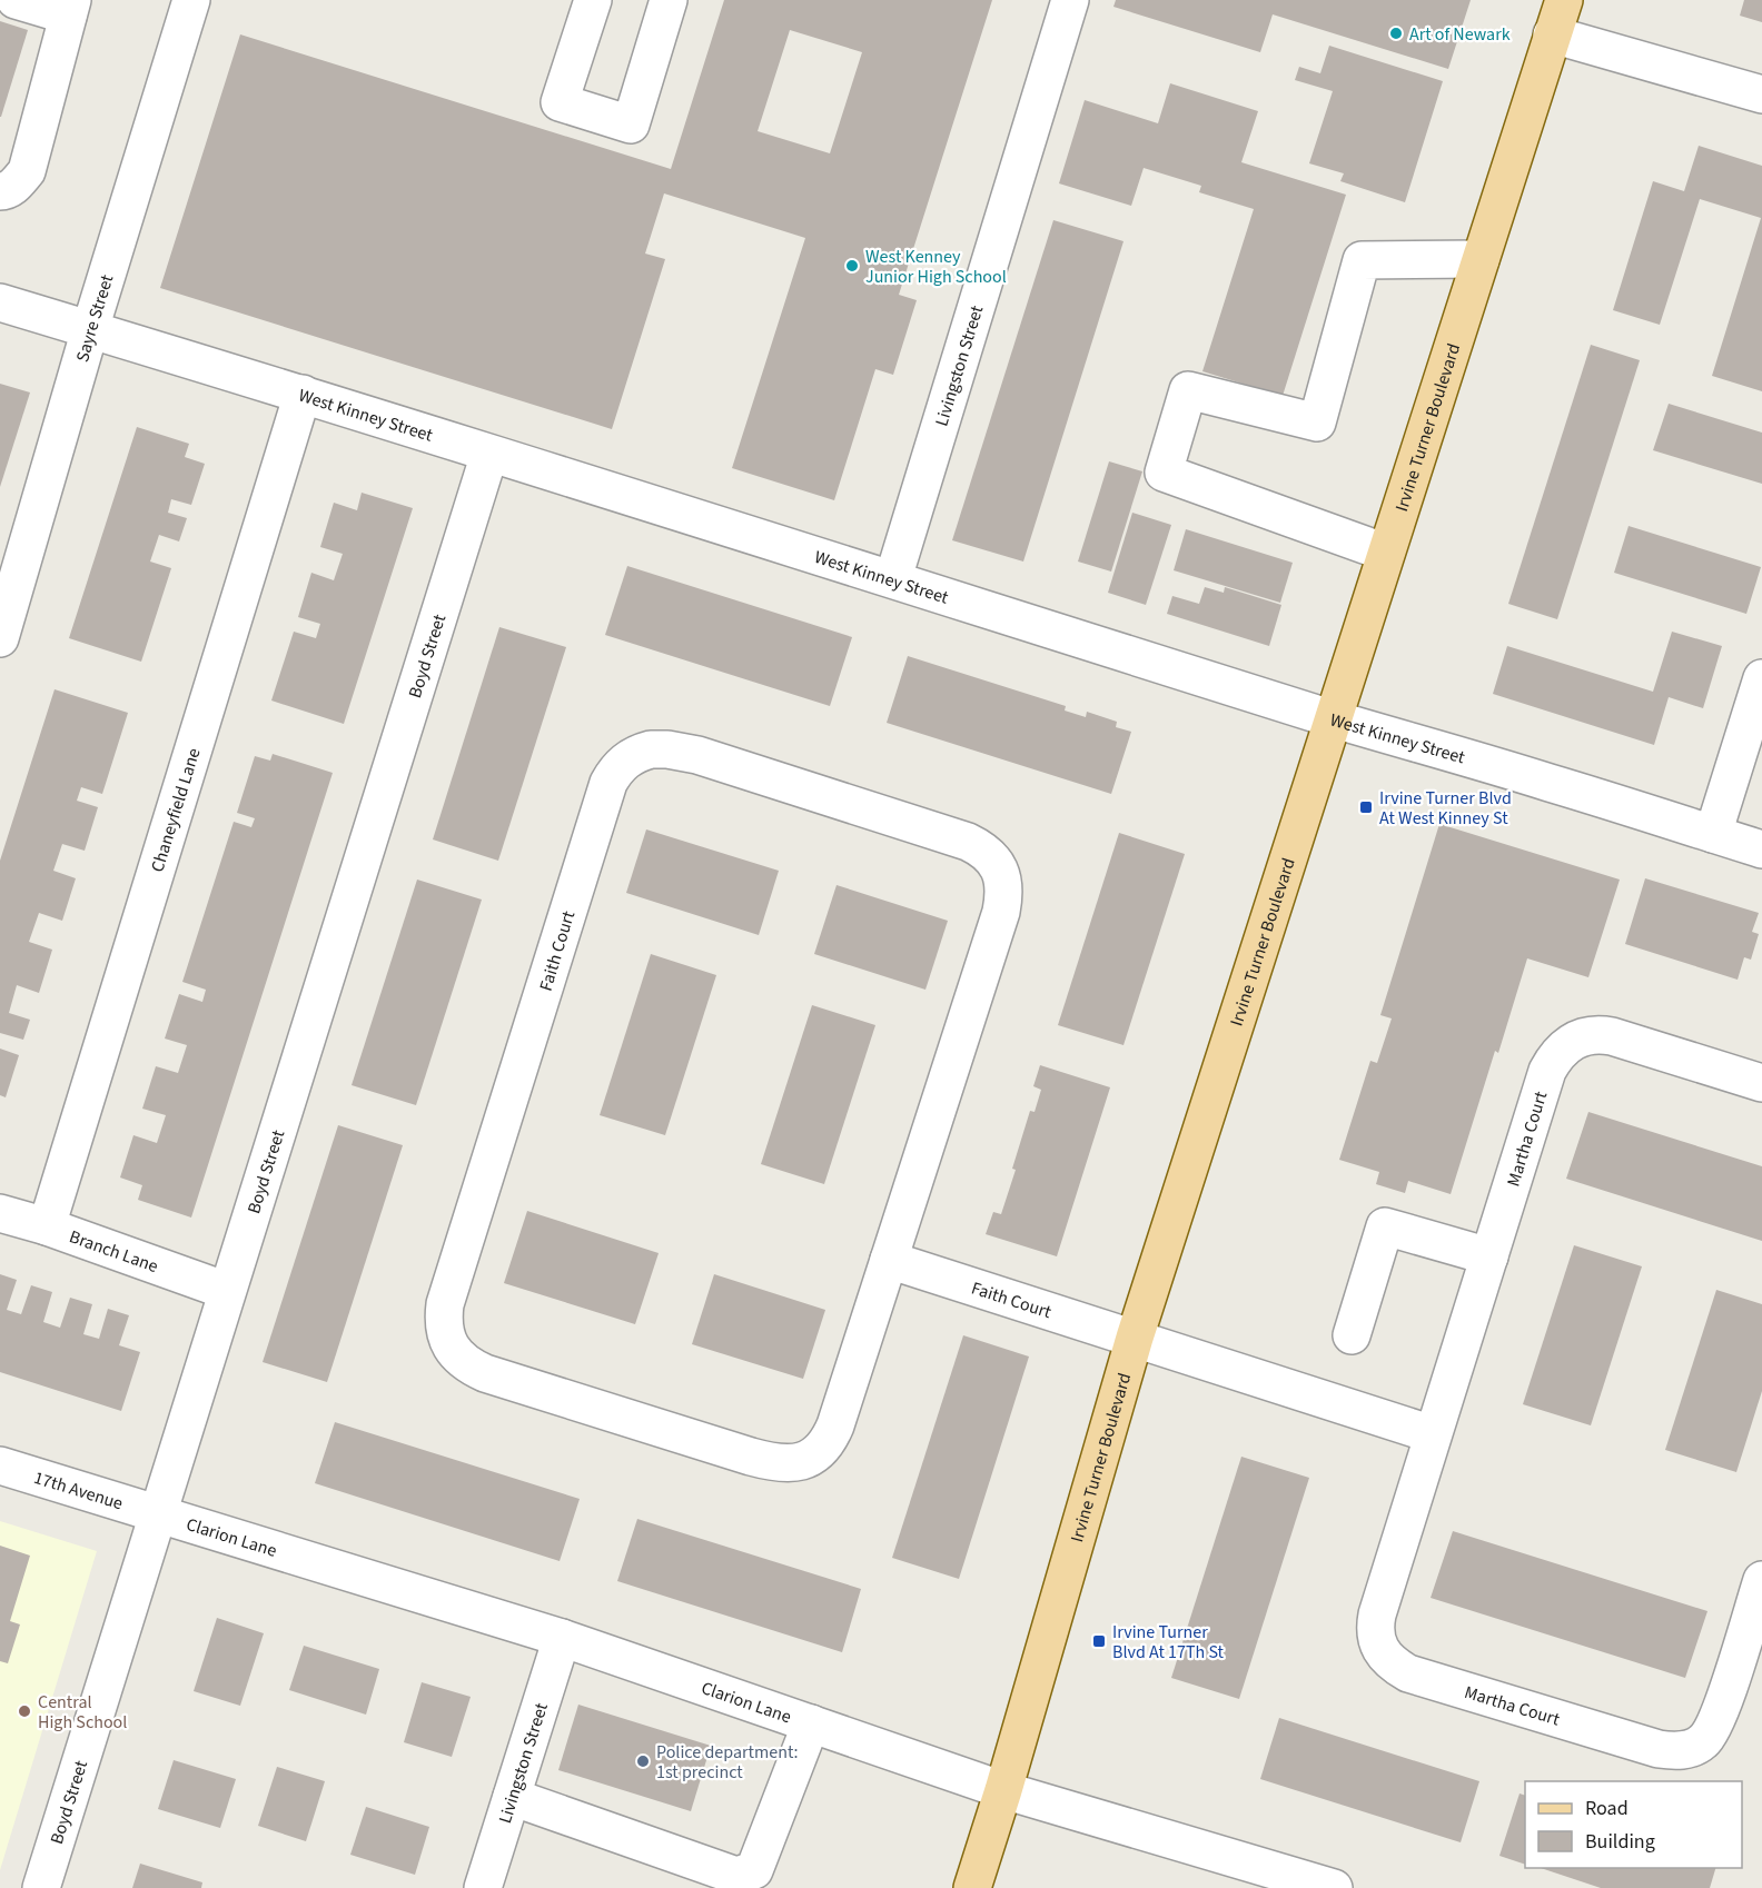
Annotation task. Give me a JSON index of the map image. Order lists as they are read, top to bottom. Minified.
{"streets":{"main road":["Irvine Turner Boulevard"],"street":["Sayre Street","Livingston Street","West Kinney Street","Boyd Street","Chaneyfield Lane","Faith Court","Martha Court","Branch Lane","17th Avenue","Clarion Lane"]},"crossings":[["Sayre Street","West Kinney Street"],["Livingston Street","West Kinney Street"],["Livingston Street","Clarion Lane"],["West Kinney Street","Irvine Turner Boulevard"],["West Kinney Street","Boyd Street"],["West Kinney Street","Chaneyfield Lane"],["Irvine Turner Boulevard","Faith Court"],["Irvine Turner Boulevard","Clarion Lane"],["Boyd Street","Branch Lane"],["Boyd Street","17th Avenue"],["Boyd Street","Clarion Lane"],["Chaneyfield Lane","Branch Lane"],["17th Avenue","Clarion Lane"]],"places":{"other":["Art of Newark","West Kenney Junior High School","Central High School","Police department: 1st precinct"],"transit":["Irvine Turner Blvd At West Kinney St","Irvine Turner Blvd At 17Th St"]},"legend":["Road","Building"]}
